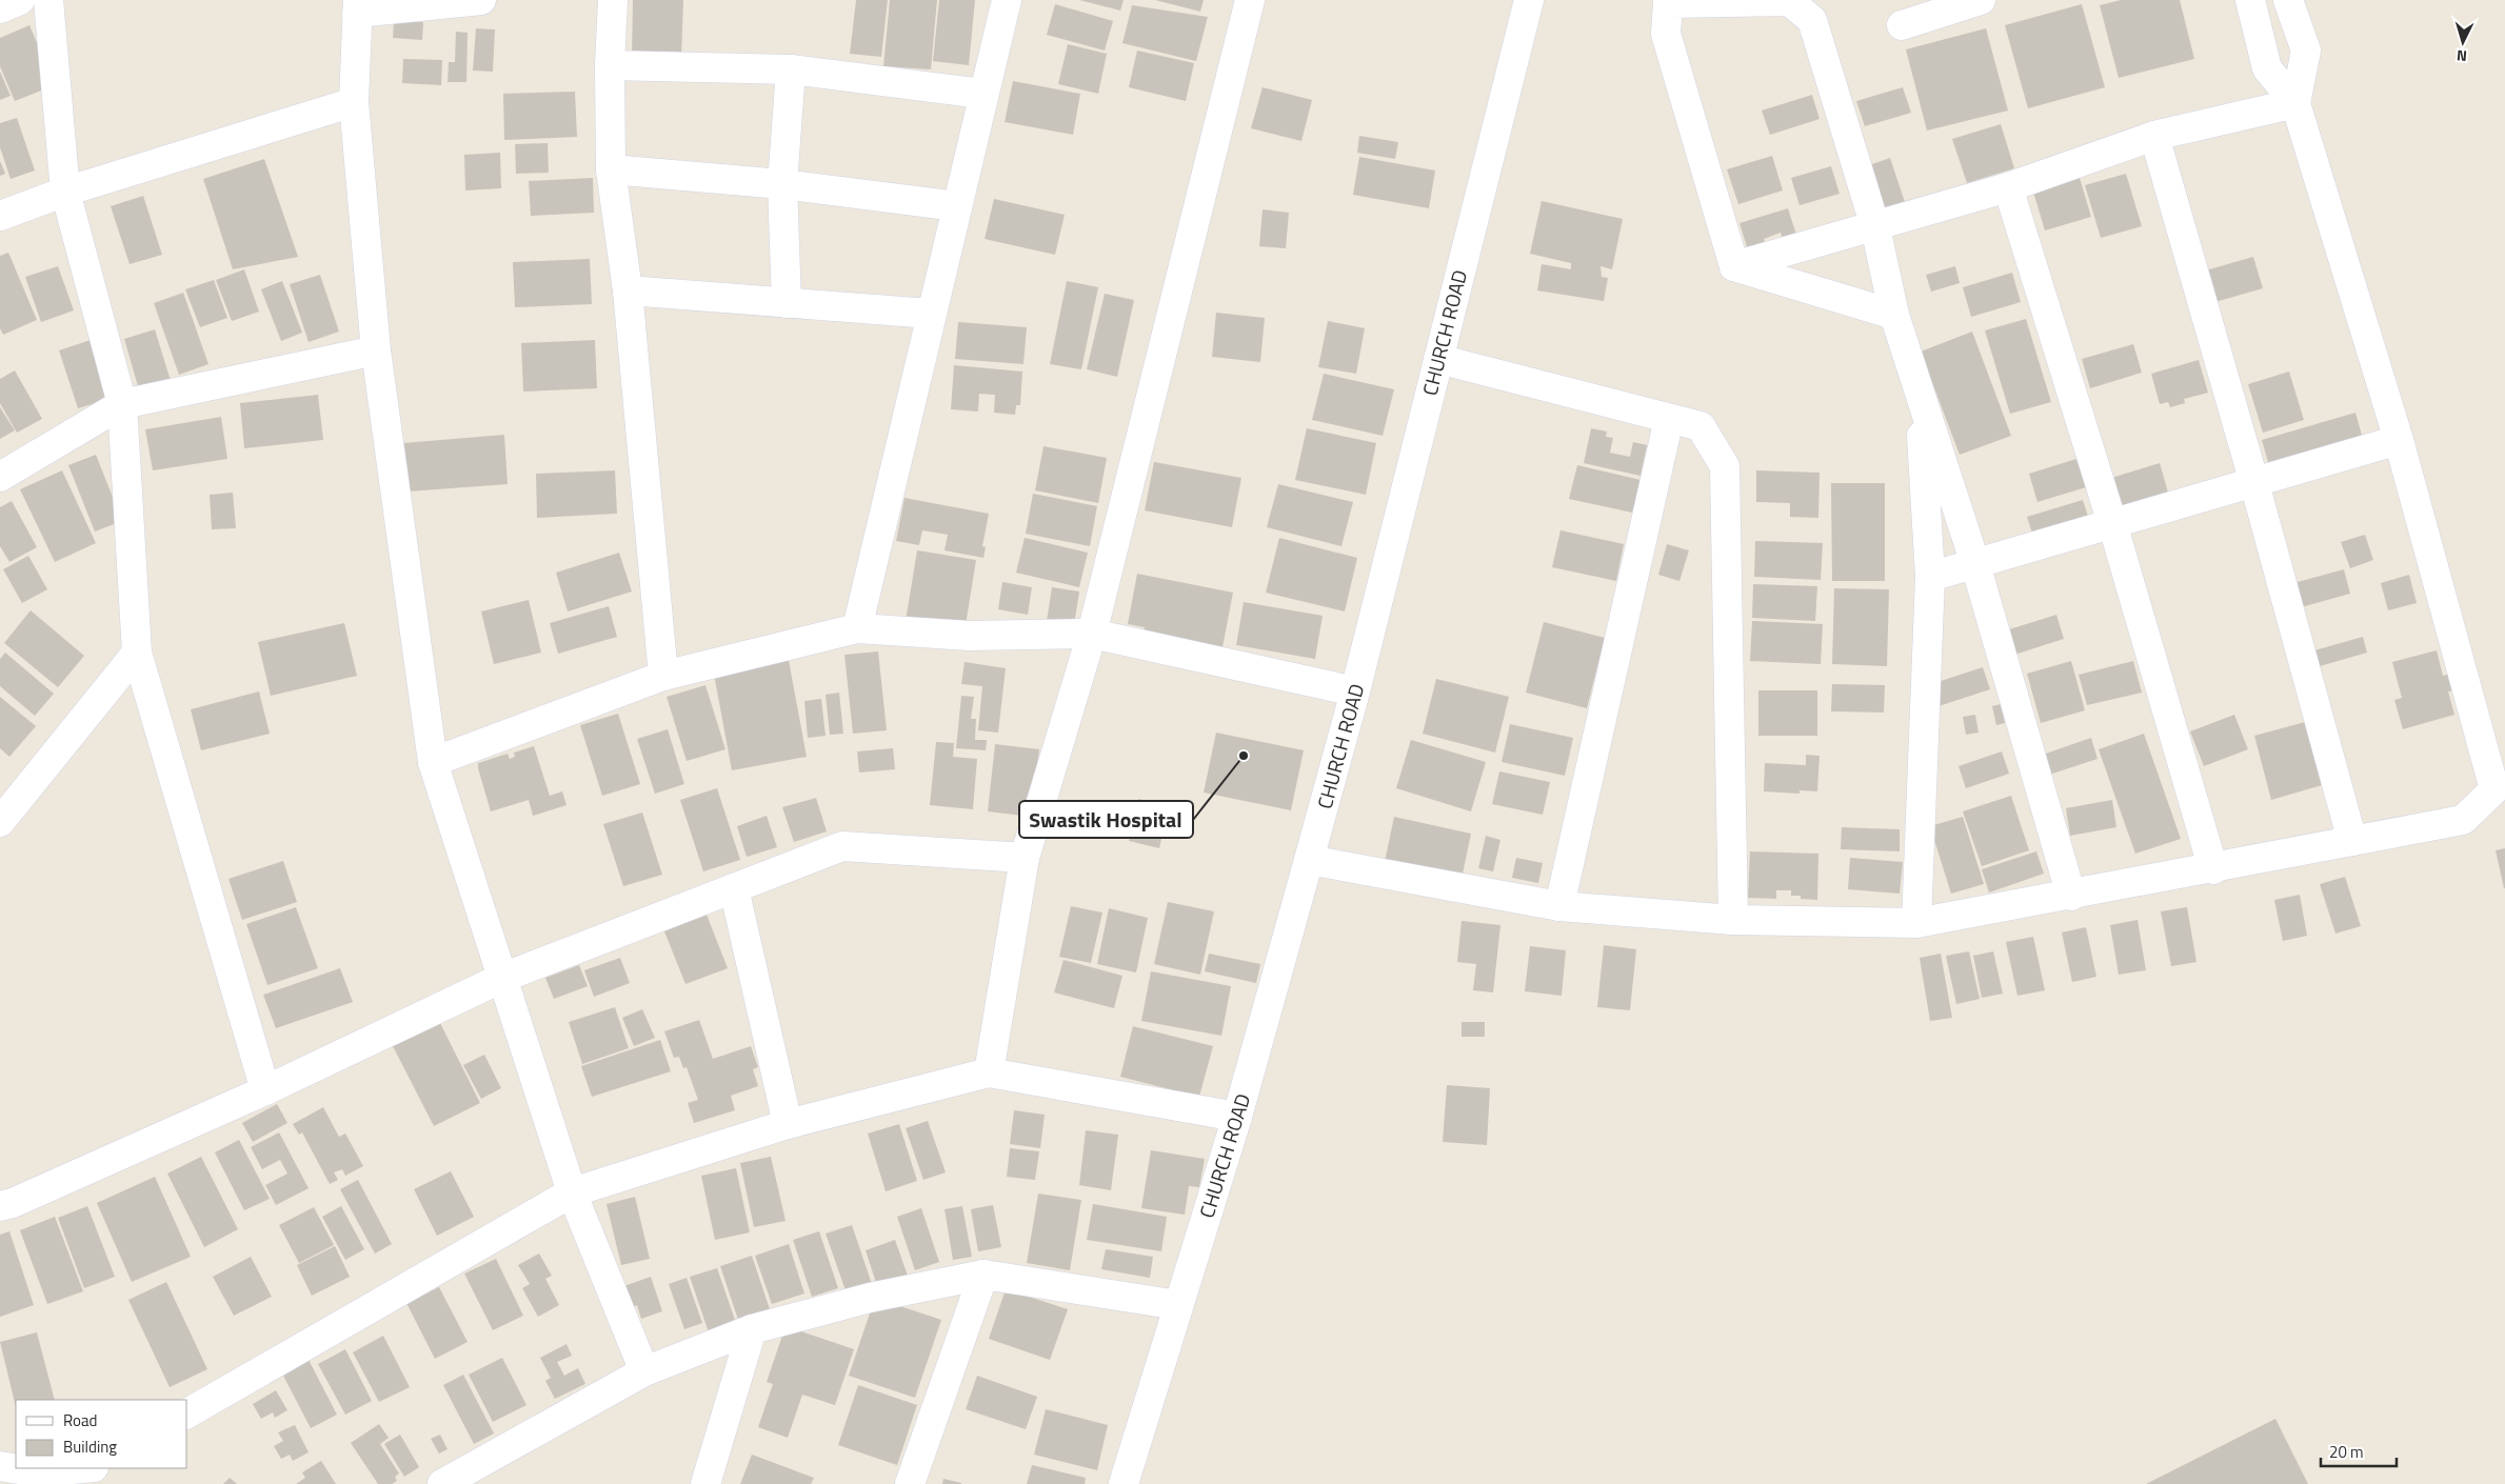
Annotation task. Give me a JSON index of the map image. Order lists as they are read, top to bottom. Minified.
{"streets":{"street":["CHURCH ROAD"]},"places":["Swastik Hospital"],"legend":["Road","Building"],"scale_bar":"20 m","north":"bottom"}
